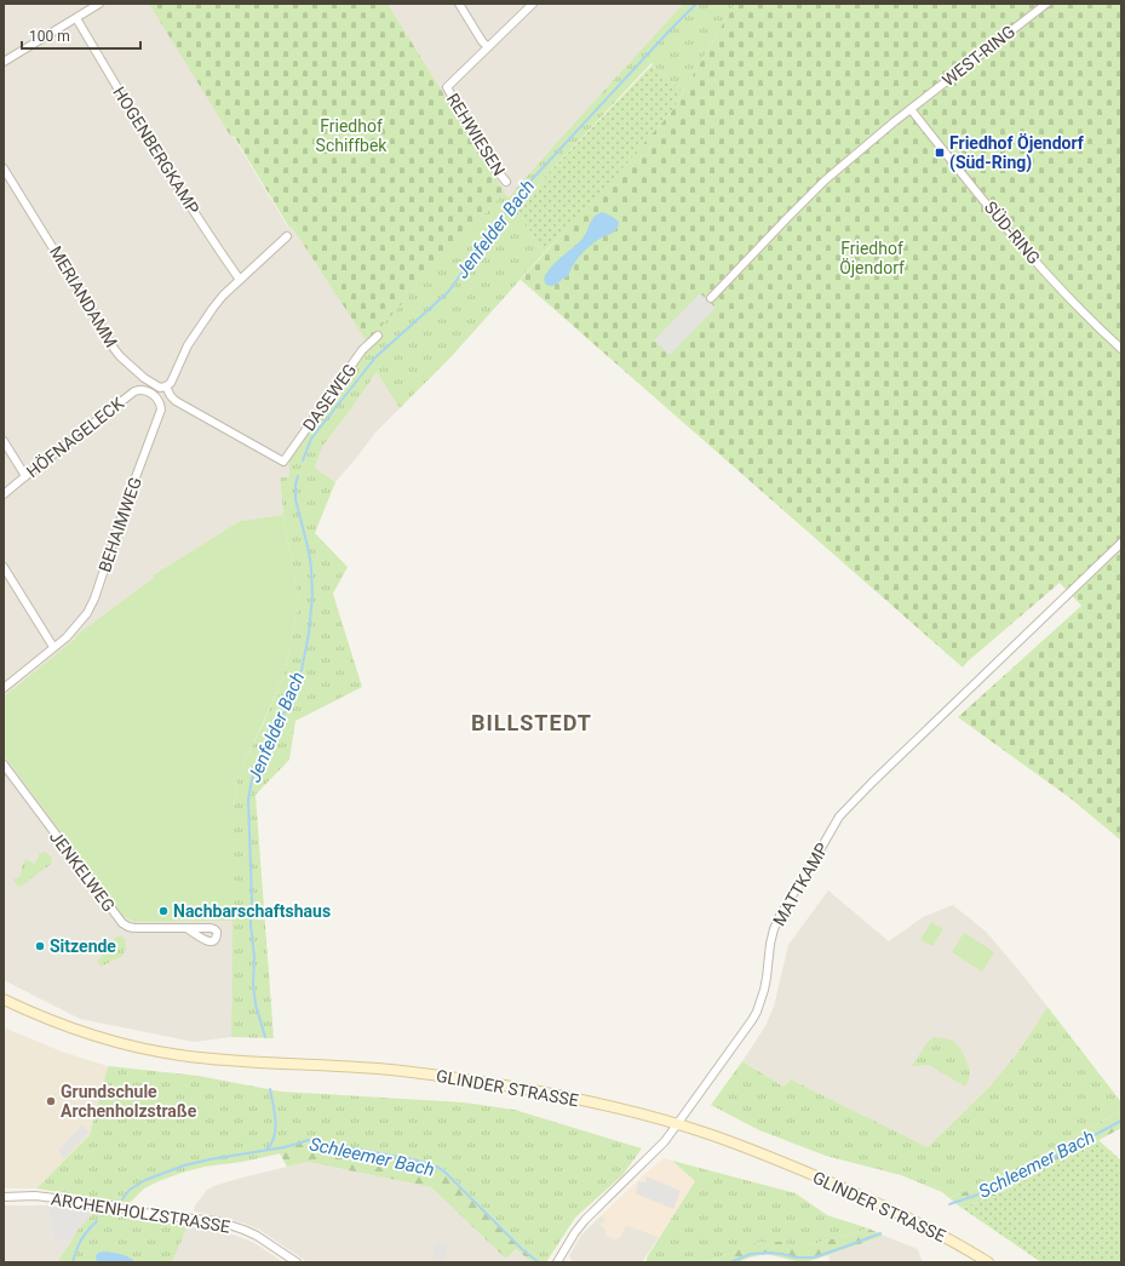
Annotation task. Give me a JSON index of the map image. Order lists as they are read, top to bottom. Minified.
{"streets":{"main road":["GLINDER STRASSE"],"street":["WEST-RING","REHWIESEN","HOGENBERGKAMP","SÜD-RING","MERIANDAMM","DASEWEG","HÖFNAGELECK","BEHAIMWEG","JENKELWEG","MATTKAMP","ARCHENHOLZSTRASSE"]},"crossings":[["WEST-RING","SÜD-RING"],["MERIANDAMM","DASEWEG"],["HÖFNAGELECK","BEHAIMWEG"],["MATTKAMP","GLINDER STRASSE"]],"districts":["BILLSTEDT"],"water":["Jenfelder Bach","Schleemer Bach"],"parks":["Friedhof Schiffbek","Friedhof Öjendorf"],"places":{"transit":["Friedhof Öjendorf (Süd-Ring)"],"other":["Nachbarschaftshaus","Sitzende","Grundschule Archenholzstraße"]},"scale_bar":"100 m"}
